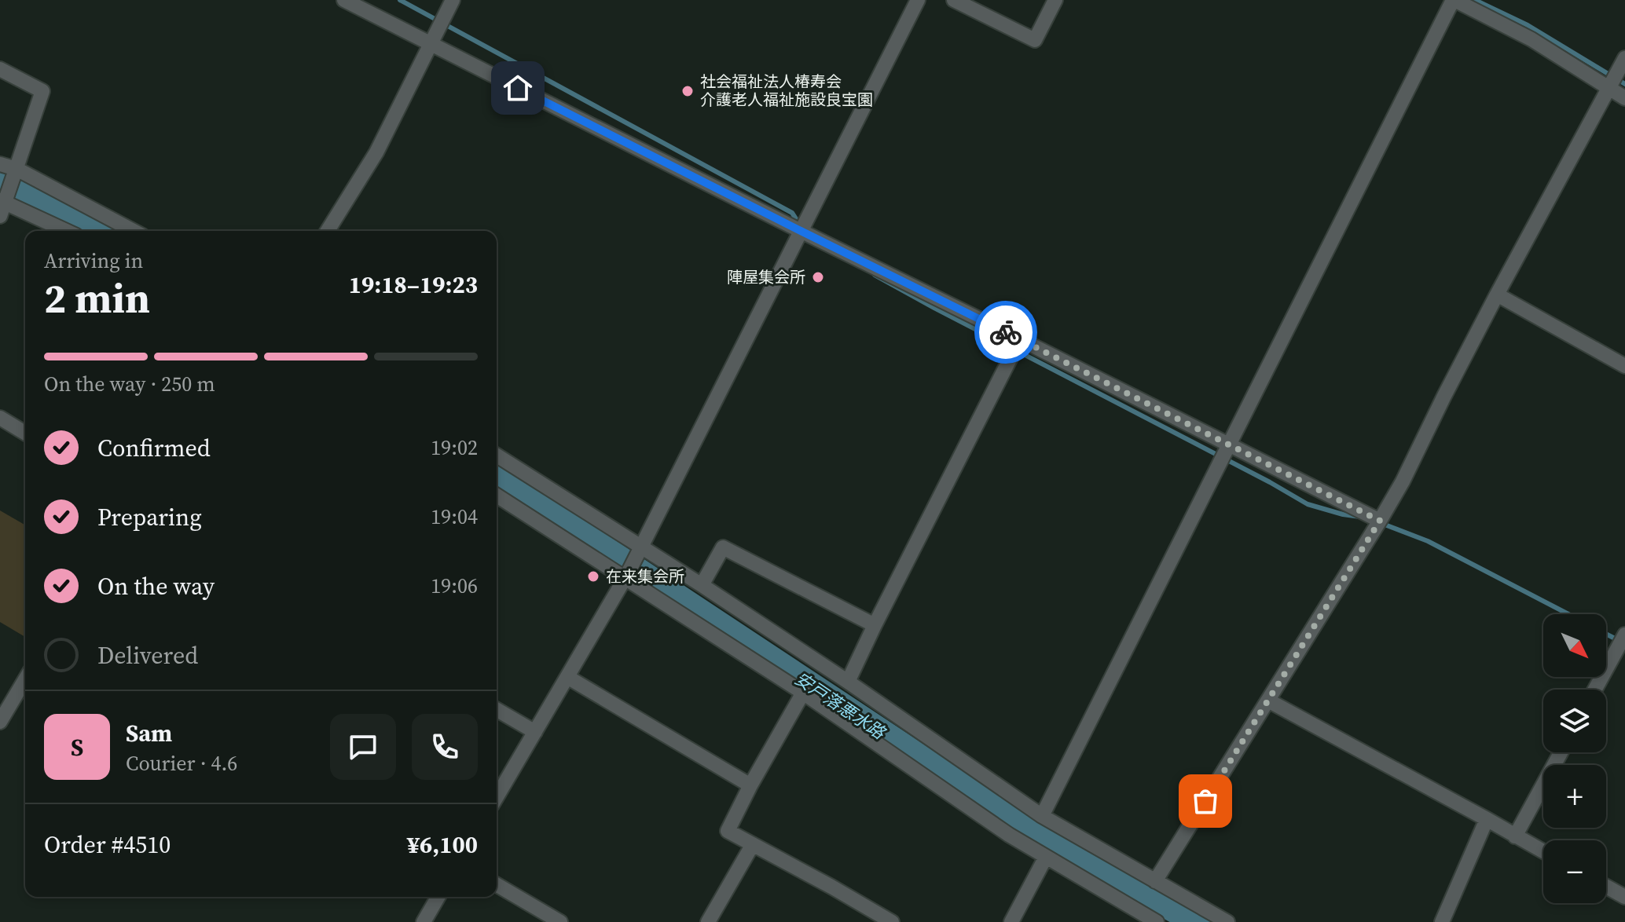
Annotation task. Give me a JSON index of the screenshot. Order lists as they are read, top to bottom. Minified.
{"water":["安戸落悪水路"],"places":["社会福祉法人椿寿会 介護老人福祉施設良宝園","陣屋集会所","在来集会所"],"north":"bottom right","page":{"heading":["2 min","Arriving in","19:18–19:23"],"panel":["Sam","Courier · 4.6","Order #4510","¥6,100"],"bar":"On the way · 250 m","list":[["Confirmed","19:02"],["Preparing","19:04"],["On the way","19:06"],"Delivered"],"map_buttons":["+","−"],"round":"S"}}
